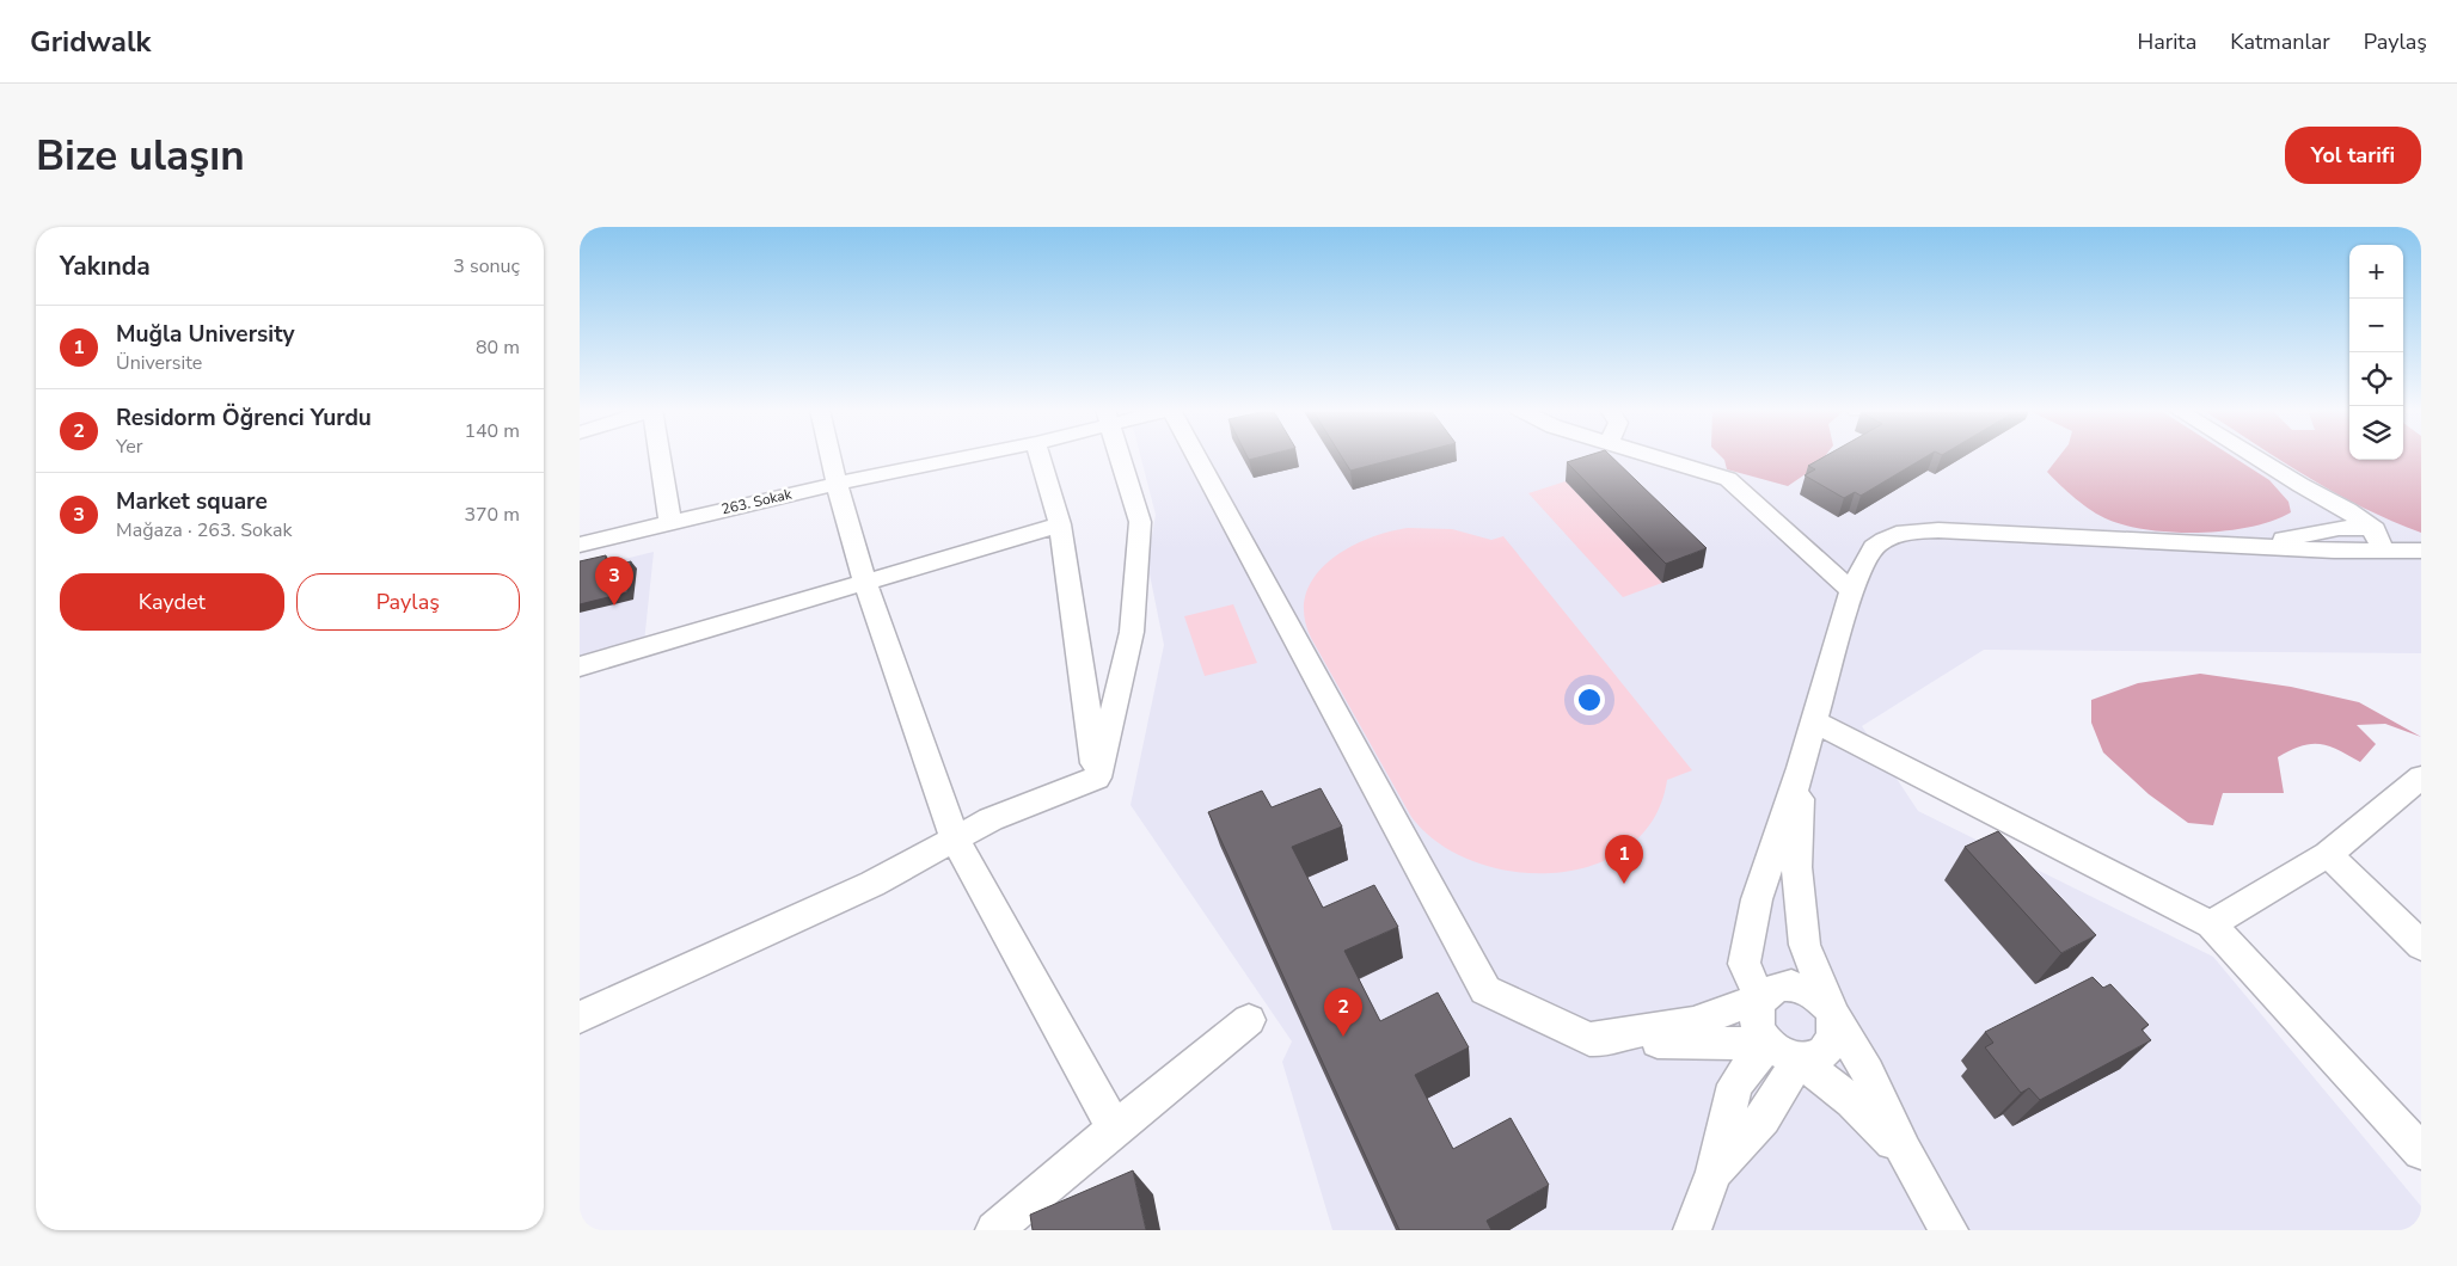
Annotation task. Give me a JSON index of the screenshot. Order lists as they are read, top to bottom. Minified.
{"streets":{"street":["263. Sokak"]},"page":{"header":"Gridwalk","nav":["Harita","Katmanlar","Paylaş"],"buttons":["Yol tarifi",["Kaydet","Paylaş"]],"title":"Bize ulaşın","heading":["Yakında","3 sonuç"],"map_buttons":["+","−"],"list":[{"mark":"1","name":"Muğla University","note":"Üniversite","value":"80 m"},{"mark":"2","name":"Residorm Öğrenci Yurdu","note":"Yer","value":"140 m"},{"mark":"3","name":"Market square","note":"Mağaza · 263. Sokak","value":"370 m"}],"pins":["3","1","2"]}}
